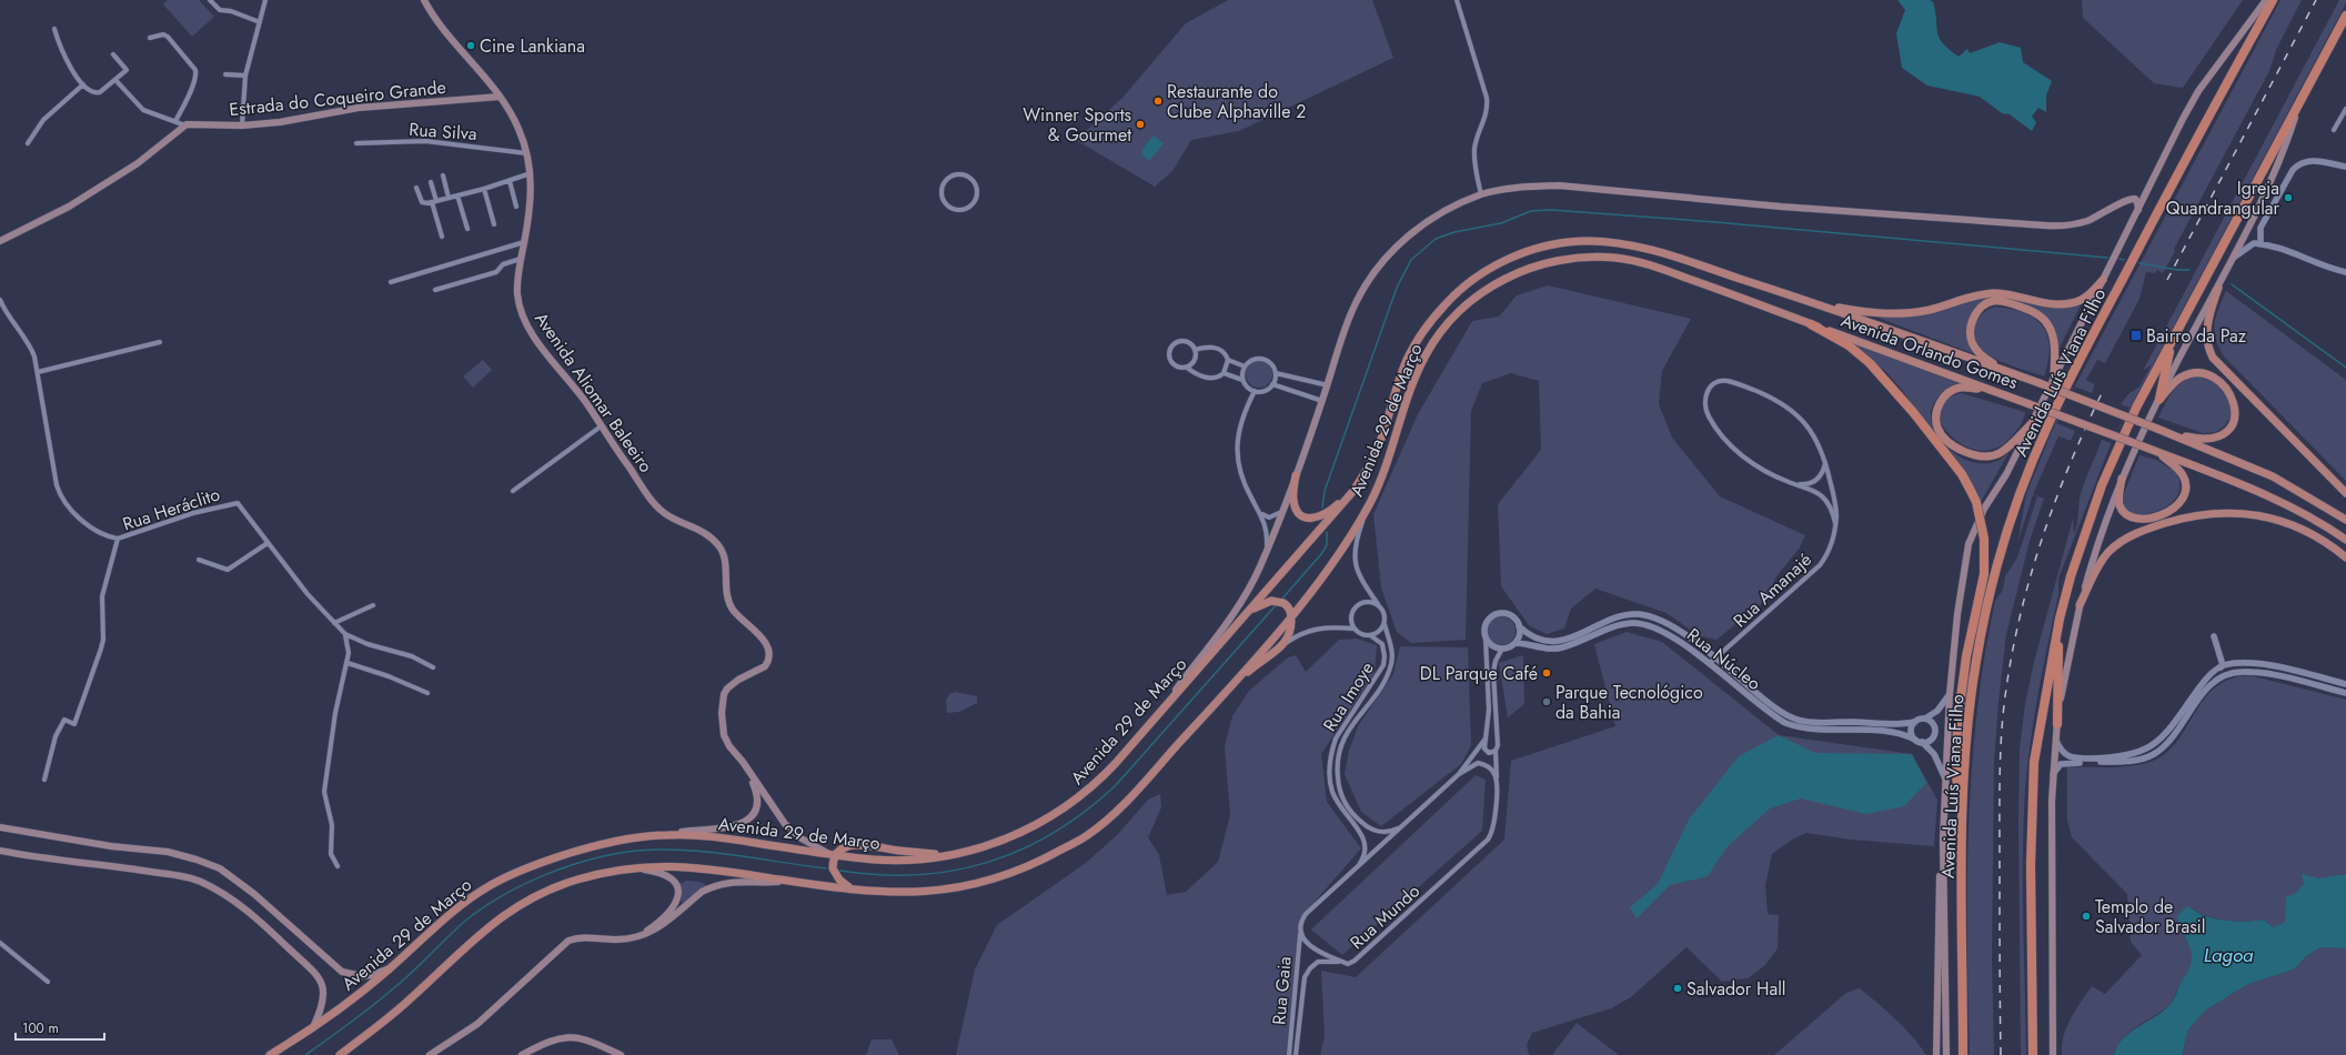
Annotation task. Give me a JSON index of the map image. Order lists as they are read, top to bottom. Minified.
{"streets":{"highway":["Avenida Luís Viana Filho"],"main road":["Estrada do Coqueiro Grande","Avenida Orlando Gomes","Avenida Aliomar Baleeiro","Avenida 29 de Março"],"street":["Rua Silva","Rua Heráclito","Rua Amanajé","Rua Núcleo","Rua Imoye","Rua Mundo","Rua Gaia"]},"crossings":[["Estrada do Coqueiro Grande","Avenida Aliomar Baleeiro"],["Rua Silva","Avenida Aliomar Baleeiro"],["Avenida Orlando Gomes","Avenida 29 de Março"],["Avenida Aliomar Baleeiro","Avenida 29 de Março"],["Rua Amanajé","Rua Núcleo"],["Rua Núcleo","Rua Mundo"],["Rua Mundo","Rua Gaia"]],"water":["Lagoa"],"places":{"other":["Cine Lankiana","Restaurante do Clube Alphaville 2","Winner Sports & Gourmet","Igreja Quandrangular","DL Parque Café","Parque Tecnológico da Bahia","Templo de Salvador Brasil","Salvador Hall"],"transit":["Bairro da Paz"]},"scale_bar":"100 m"}
